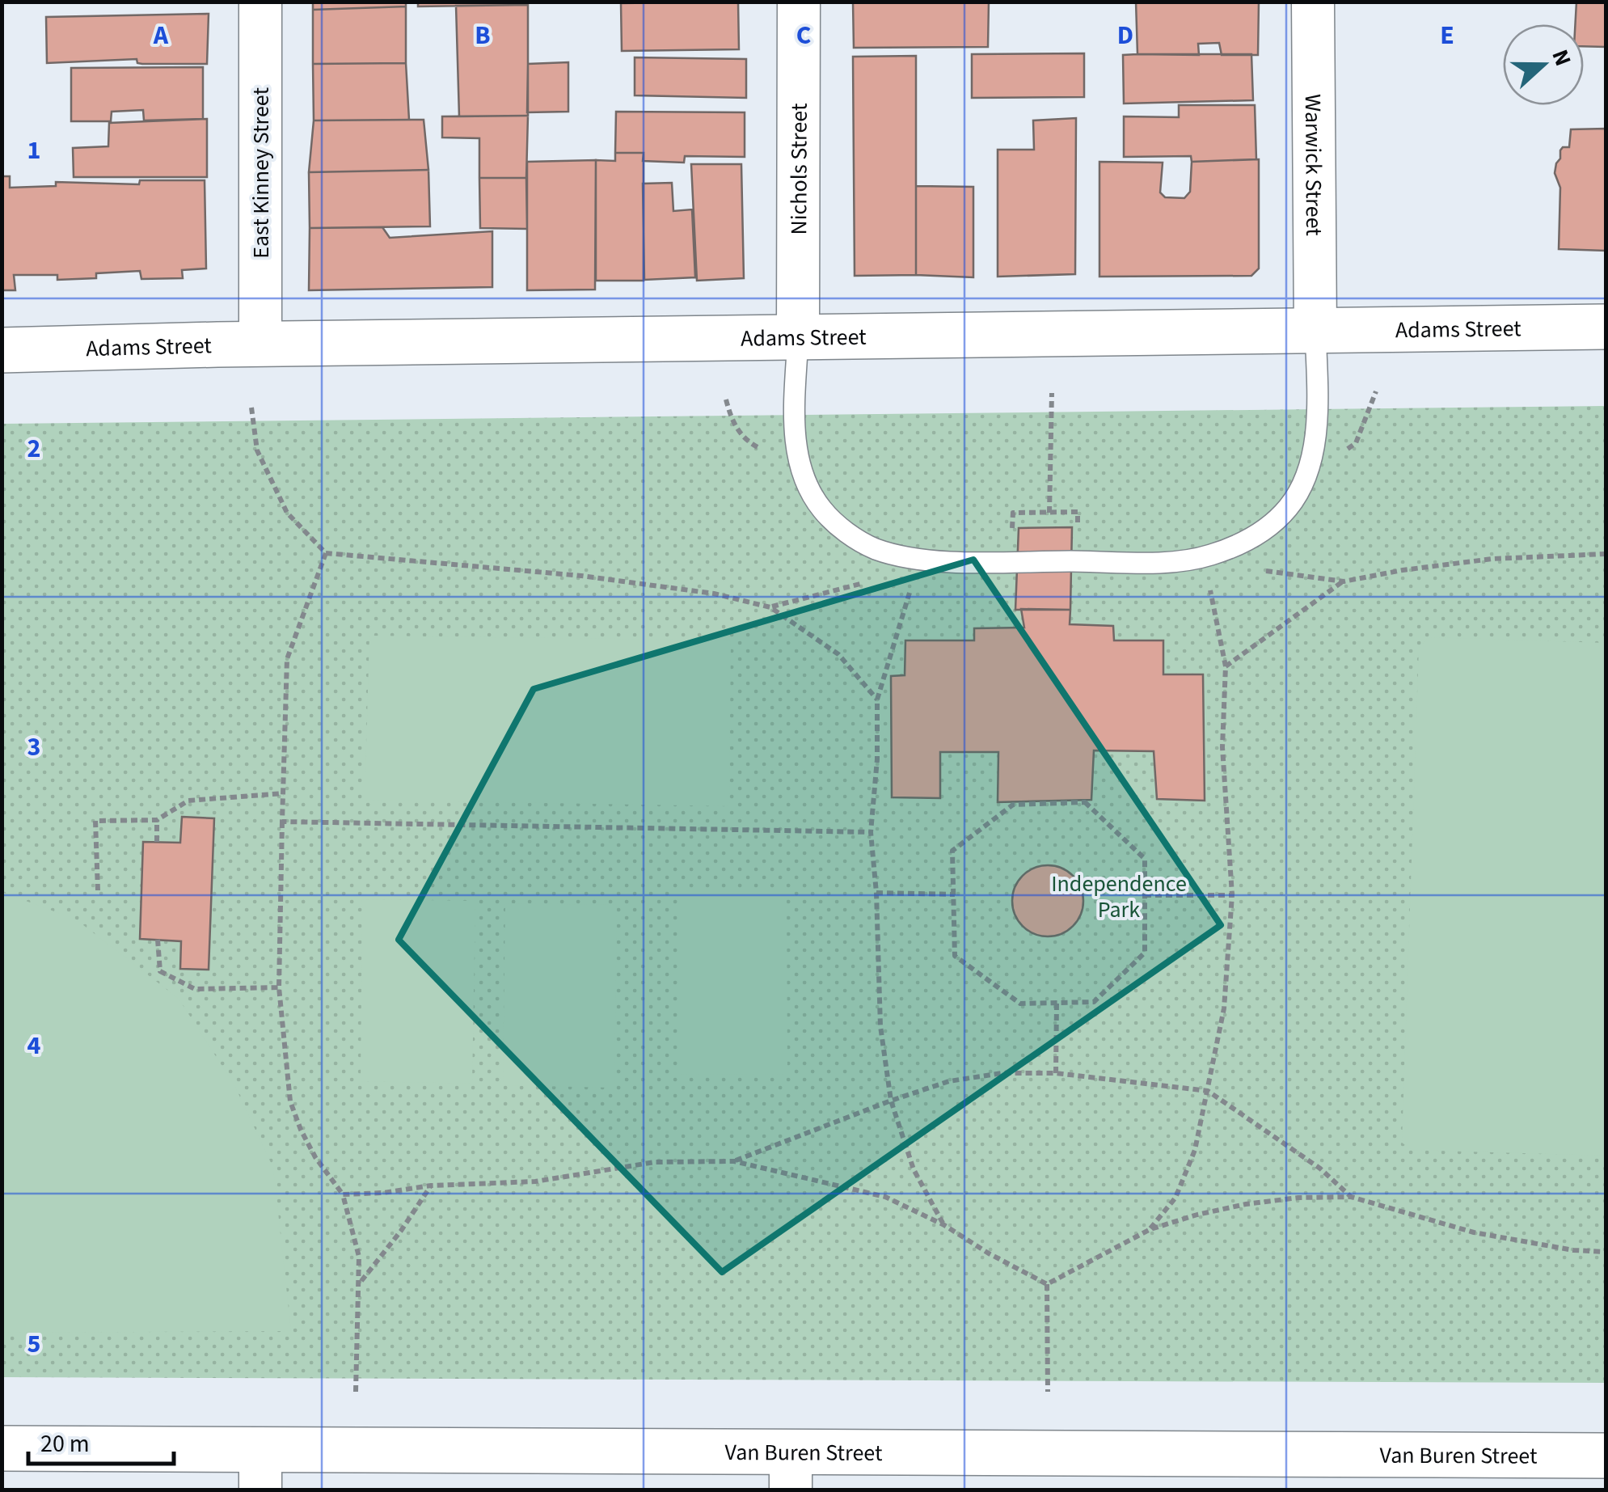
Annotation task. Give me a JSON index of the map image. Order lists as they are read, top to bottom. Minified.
{"streets":{"street":["Warwick Street","Nichols Street","East Kinney Street","Adams Street","Van Buren Street"]},"crossings":[["Warwick Street","Adams Street"],["Nichols Street","Adams Street"],["East Kinney Street","Adams Street"]],"parks":["Independence Park"],"scale_bar":"20 m","north":"right","grid":{"columns":["A","B","C","D","E"],"rows":["1","2","3","4","5"]}}
